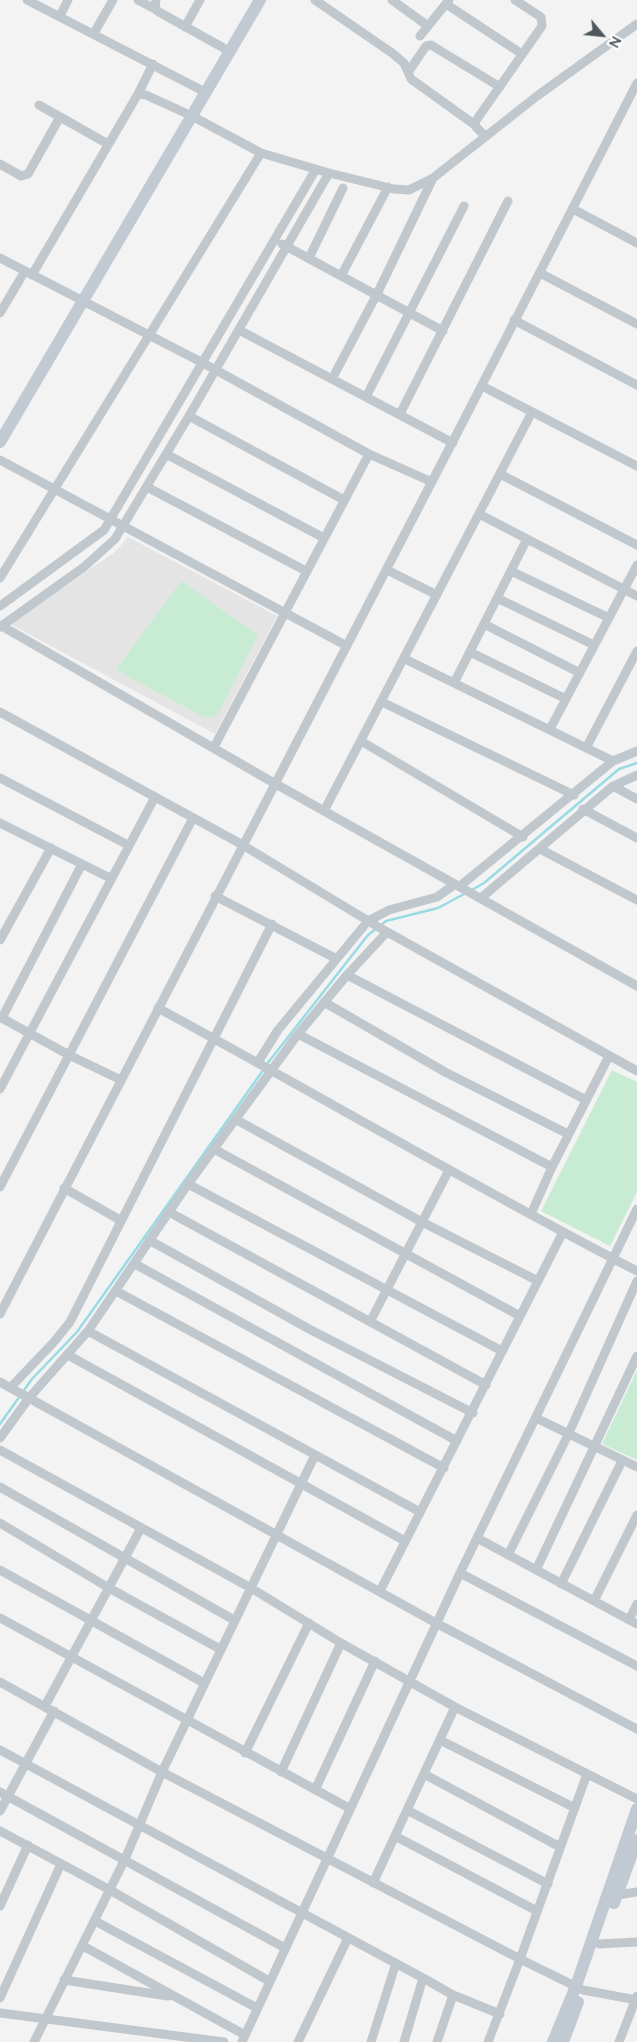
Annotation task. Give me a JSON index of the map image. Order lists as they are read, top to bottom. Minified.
{"north":"bottom right"}
